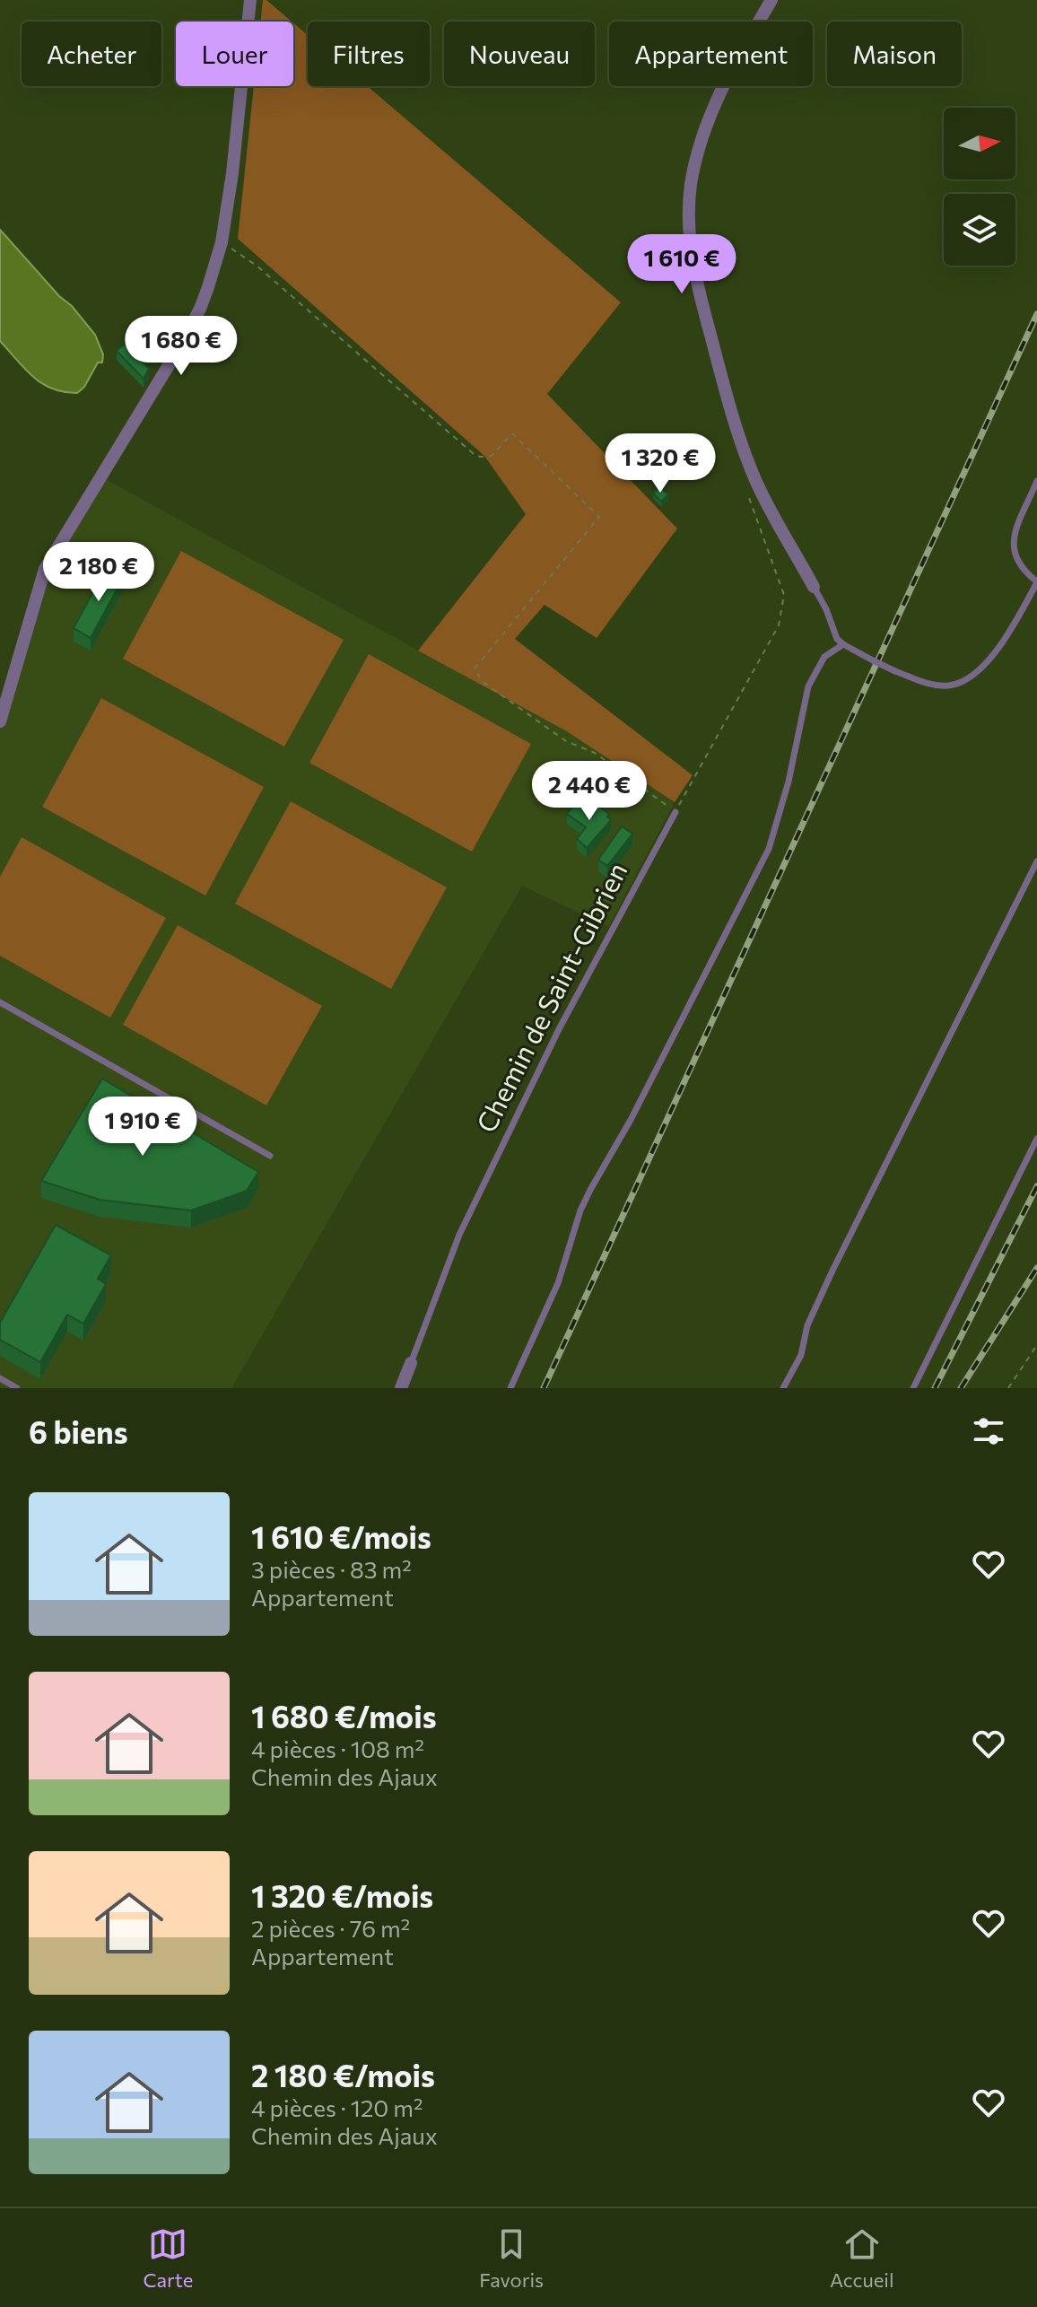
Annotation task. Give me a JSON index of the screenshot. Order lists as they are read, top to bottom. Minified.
{"streets":{"street":["Chemin de Saint-Gibrien"]},"north":"right","page":{"chip":["Acheter","Louer","Filtres","Nouveau","Appartement","Maison"],"price":["1 610 €","1 680 €","1 320 €","2 180 €","2 440 €","1 910 €"],"heading":"6 biens","list":[{"name":"1 610 €/mois","note":"3 pièces · 83 m² · Appartement"},{"name":"1 680 €/mois","note":"4 pièces · 108 m² · Chemin des Ajaux"},{"name":"1 320 €/mois","note":"2 pièces · 76 m² · Appartement"},{"name":"2 180 €/mois","note":"4 pièces · 120 m² · Chemin des Ajaux"}],"tabs":["Carte","Favoris","Accueil"]}}
